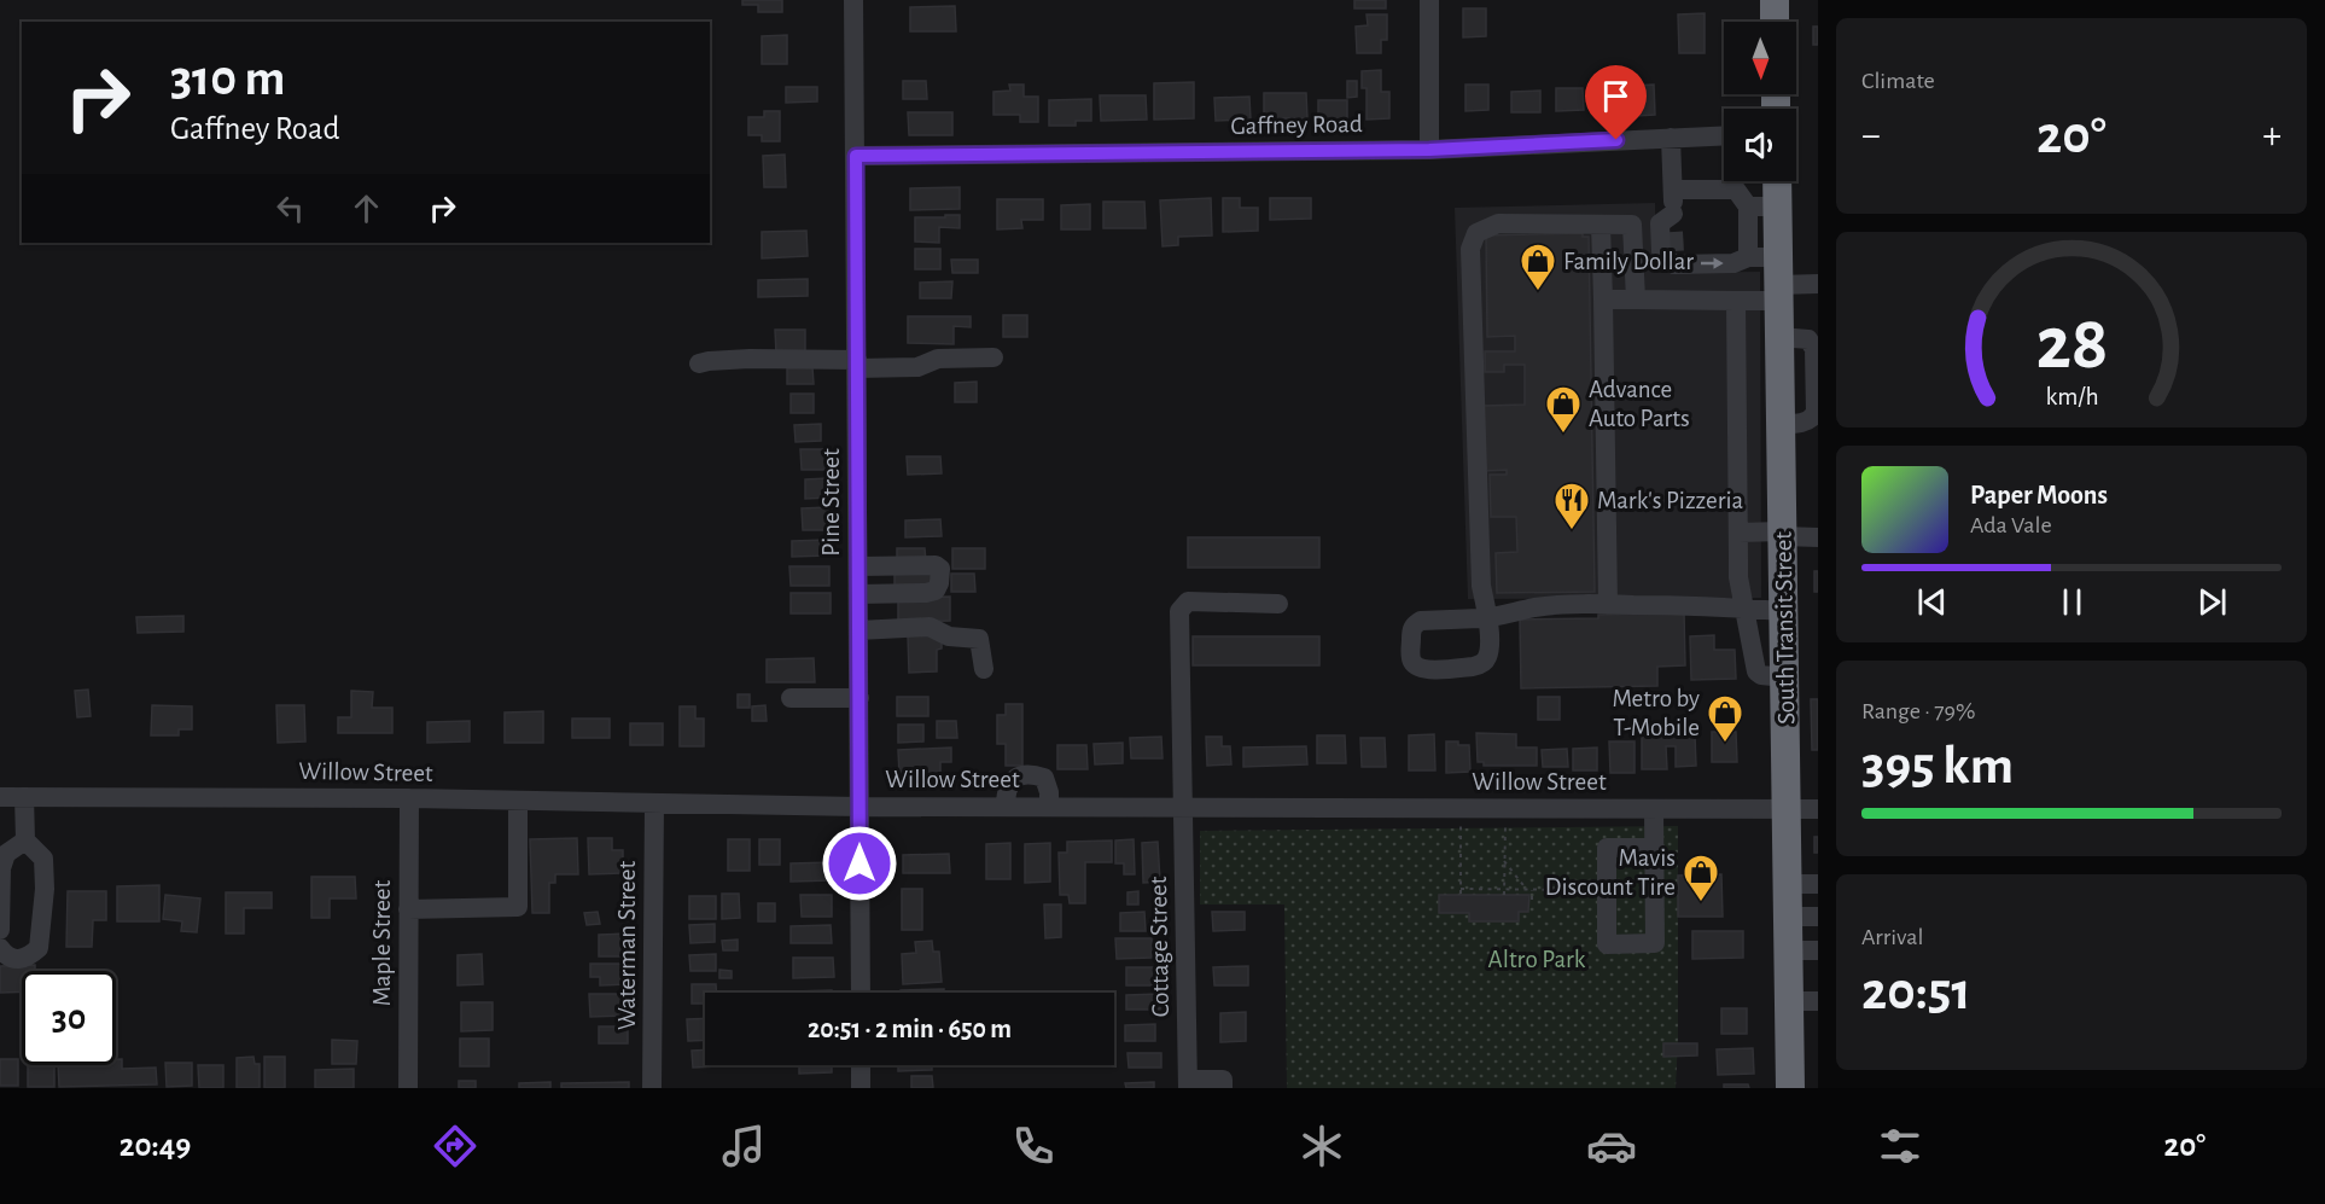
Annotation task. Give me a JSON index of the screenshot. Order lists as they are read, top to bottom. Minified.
{"streets":{"highway":["South Transit Street"],"street":["Gaffney Road","Pine Street","Willow Street","Maple Street","Waterman Street","Cottage Street"]},"crossings":[["Gaffney Road","Pine Street"],["Pine Street","Willow Street"],["South Transit Street","Willow Street"],["Willow Street","Maple Street"],["Willow Street","Waterman Street"],["Willow Street","Cottage Street"]],"parks":["Altro Park"],"places":{"shop":["Family Dollar","Advance Auto Parts","Metro by T-Mobile","Mavis Discount Tire"],"restaurant":["Mark's Pizzeria"]},"north":"bottom","page":{"tile":["Climate",["Range · 79%","395 km"],["Arrival","20:51"]],"turn":["310 m","Gaffney Road"],"heat":["−","20°","+"],"song":["Paper Moons","Ada Vale"],"limit":"30","trip":"20:51 · 2 min · 650 m","tabs":["20:49","20°"],"gauge":["28","km/h"]}}
